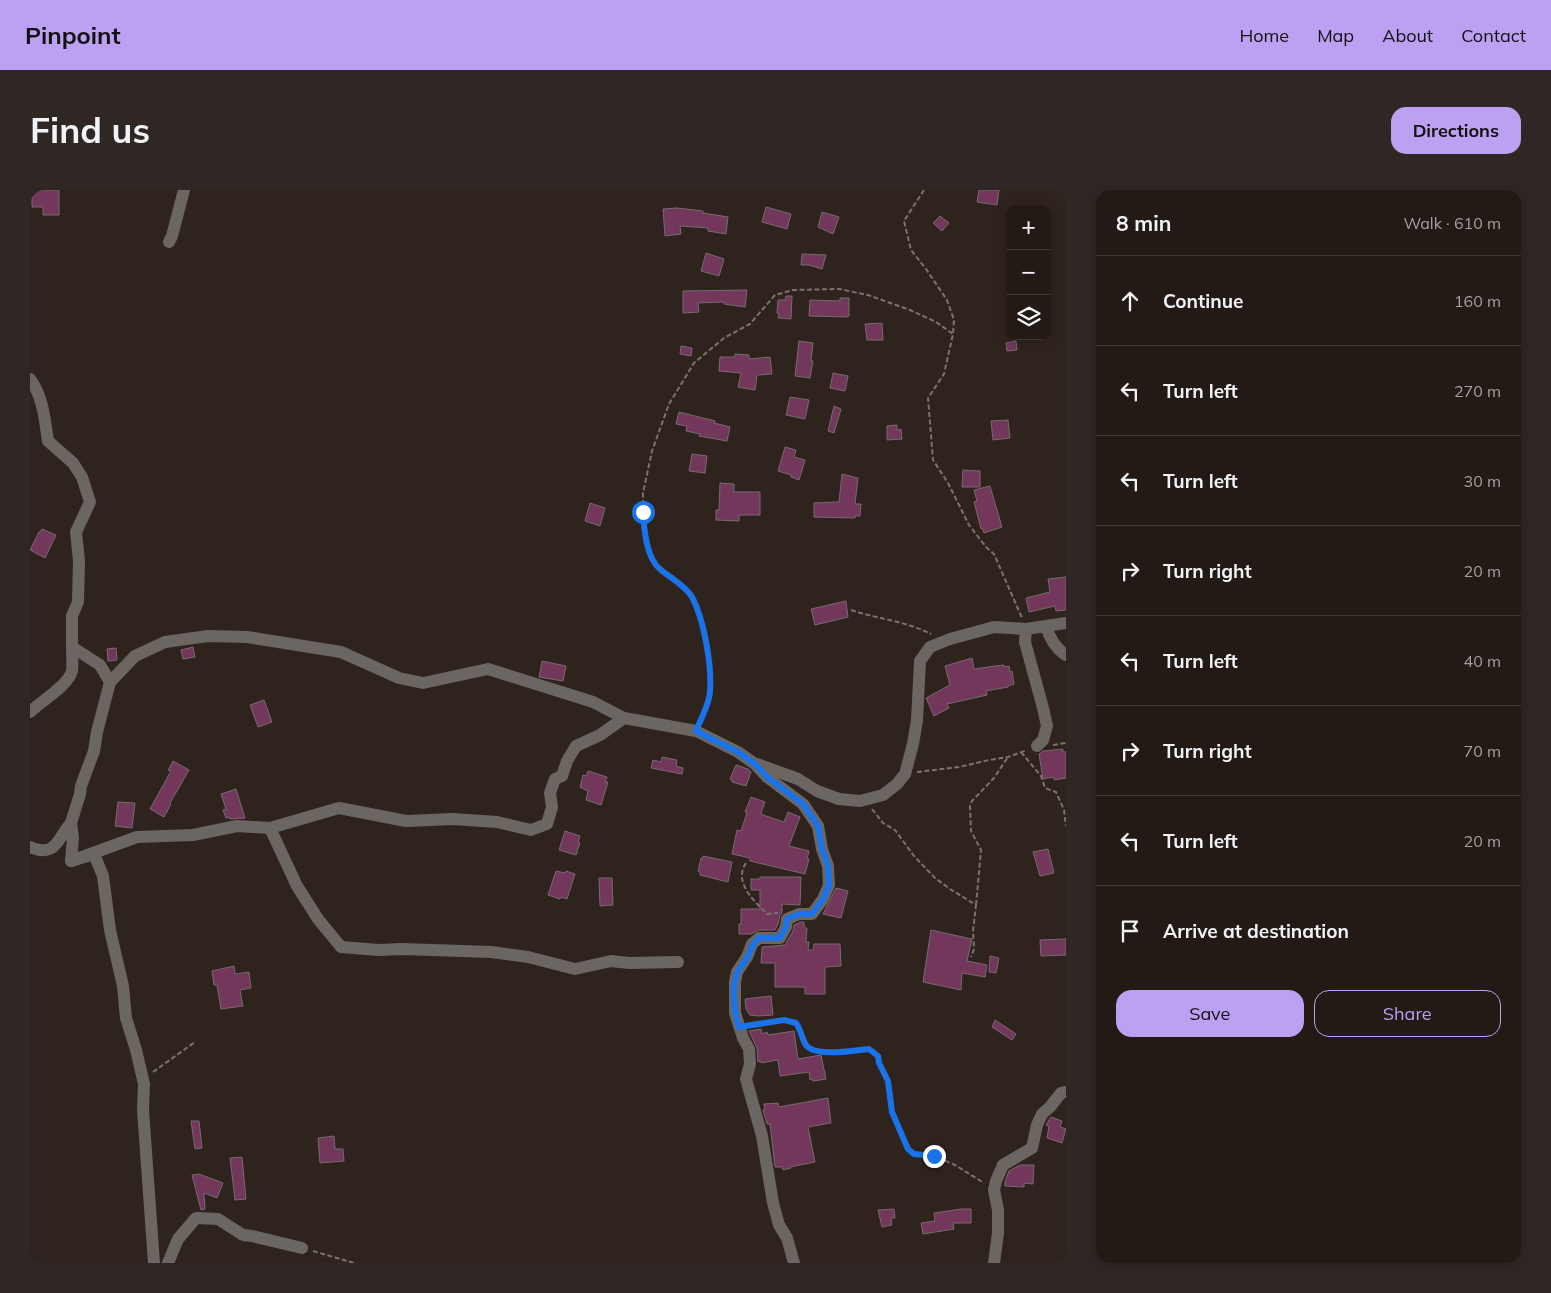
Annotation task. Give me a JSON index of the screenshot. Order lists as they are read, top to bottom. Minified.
{"page":{"header":"Pinpoint","nav":["Home","Map","About","Contact"],"buttons":["Directions",["Save","Share"]],"title":"Find us","heading":["8 min","Walk · 610 m"],"map_buttons":["+","−"],"list":[["Continue","160 m"],["Turn left","270 m"],["Turn left","30 m"],["Turn right","20 m"],["Turn left","40 m"],["Turn right","70 m"],["Turn left","20 m"],"Arrive at destination"]}}
